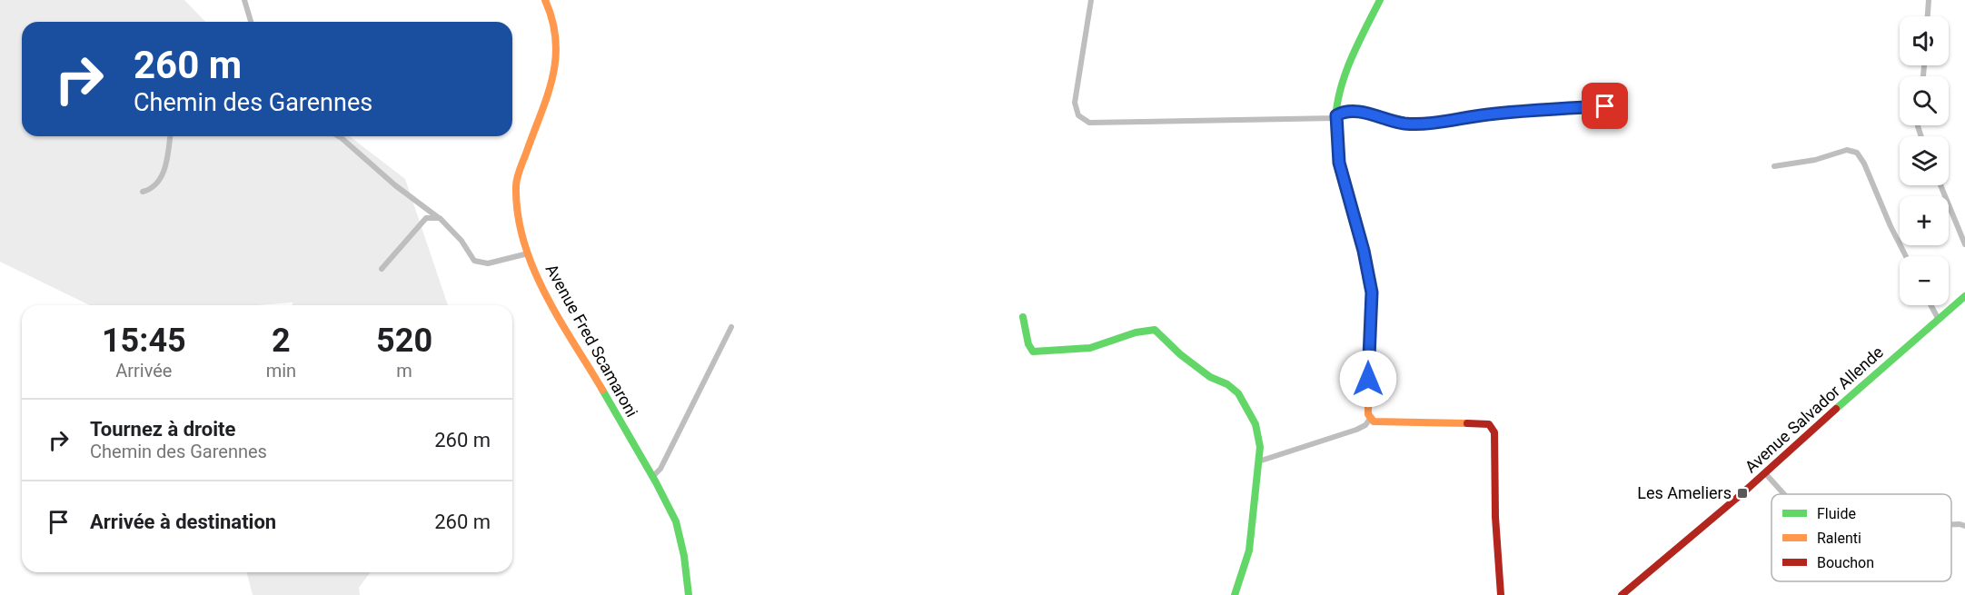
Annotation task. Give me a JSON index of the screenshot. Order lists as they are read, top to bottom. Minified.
{"streets":{"street":["Avenue Fred Scamaroni","Avenue Salvador Allende"]},"places":{"transit":["Les Ameliers"]},"legend":["Fluide","Ralenti","Bouchon"],"page":{"map_buttons":["+","−"],"turn":["260 m","Chemin des Garennes"],"eta":["15:45","Arrivée","2","min","520","m"],"list":[{"name":"Tournez à droite","note":"Chemin des Garennes","value":"260 m"},{"name":"Arrivée à destination","value":"260 m"}]}}
